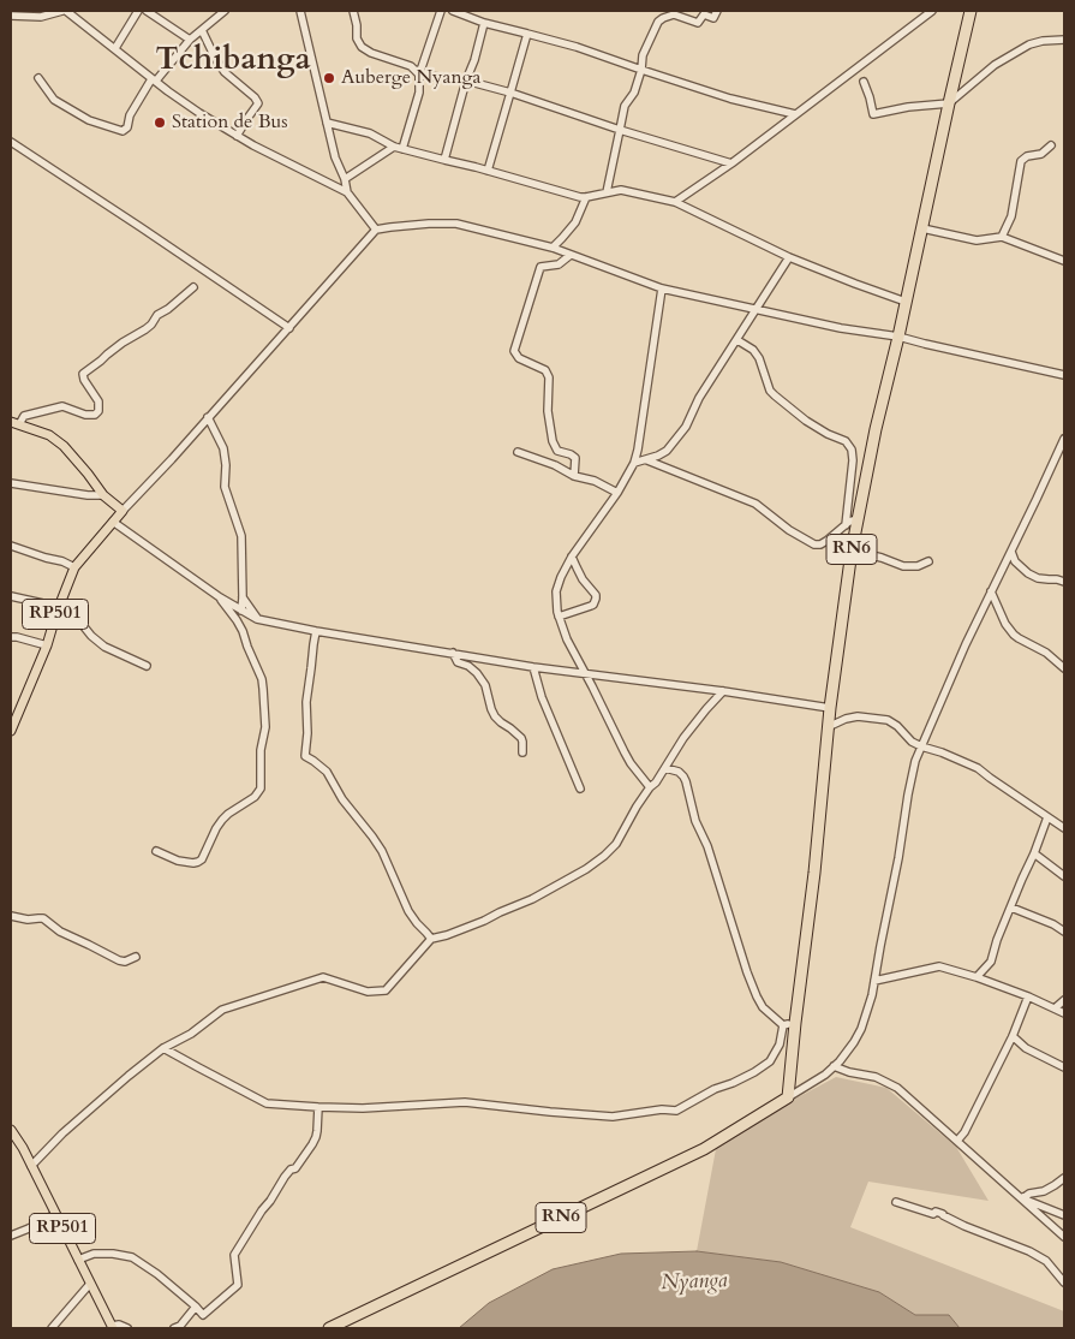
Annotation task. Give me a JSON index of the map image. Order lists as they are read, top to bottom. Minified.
{"streets":{"highway":["RN6"],"main road":["RP501"]},"districts":["Tchibanga"],"water":["Nyanga"],"places":["Auberge Nyanga","Station de Bus"]}
